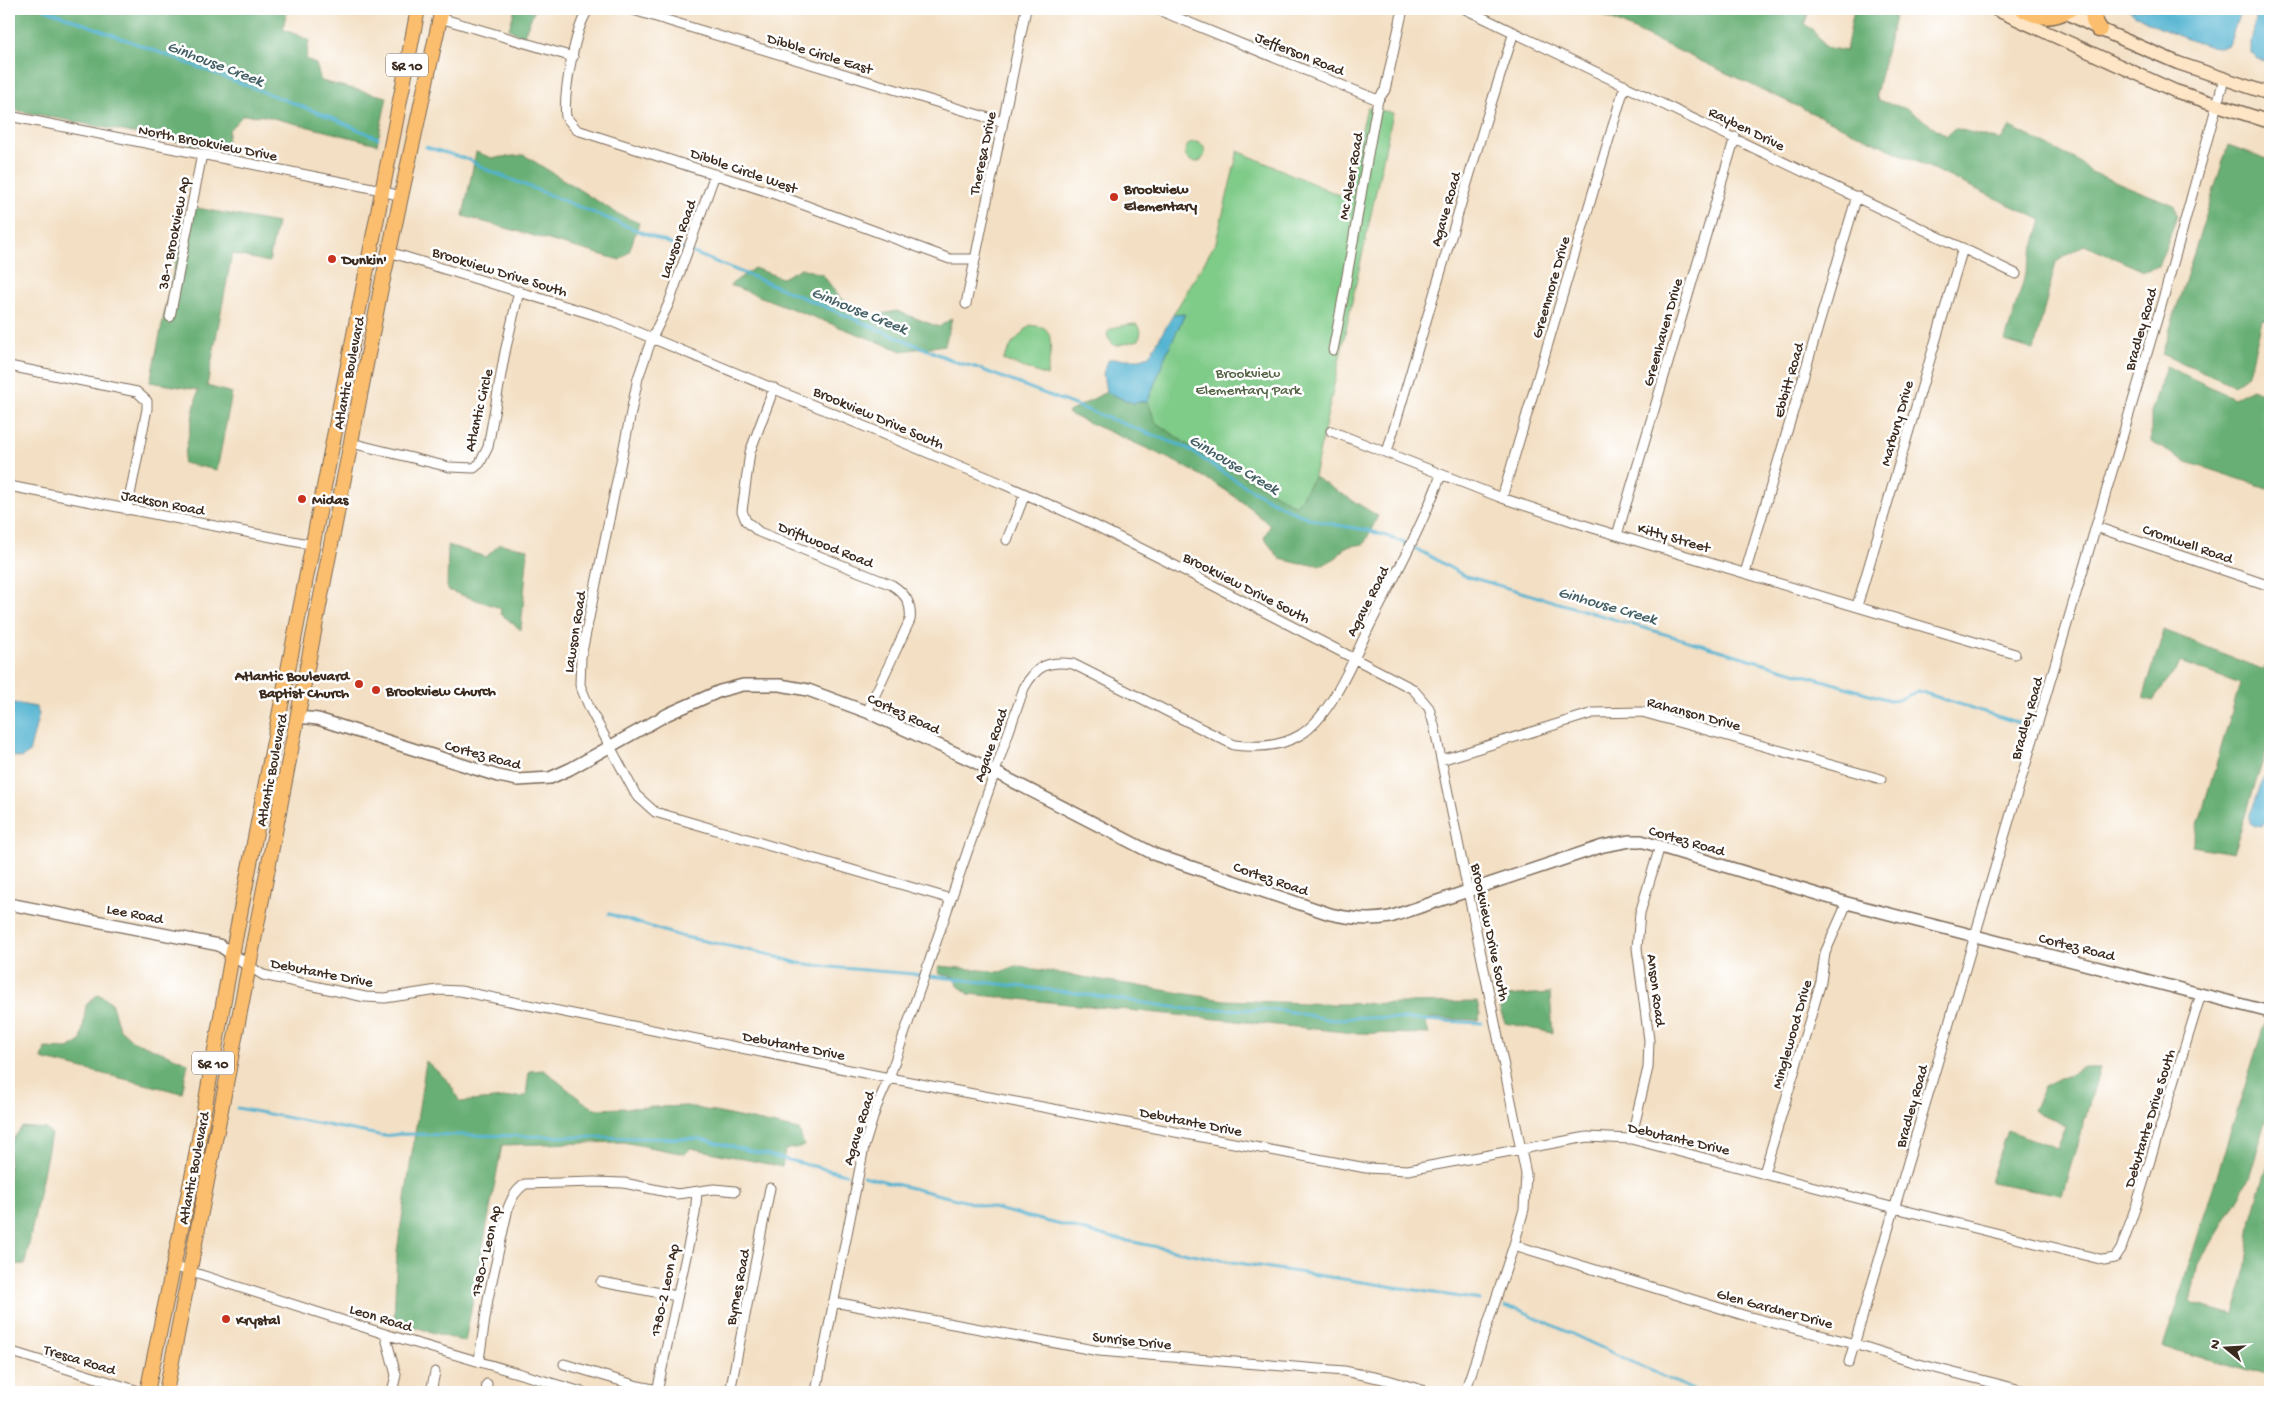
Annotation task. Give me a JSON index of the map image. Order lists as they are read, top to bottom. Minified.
{"streets":{"highway":["SR 10","Atlantic Boulevard"],"street":["Dibble Circle East","Jefferson Road","Rayben Drive","North Brookview Drive","Theresa Drive","Dibble Circle West","Mc Aleer Road","Agave Road","38-1 Brookview Ap","Lawson Road","Brookview Drive South","Greenmore Drive","Bradley Road","Greenhaven Drive","Ebbitt Road","Atlantic Circle","Marbury Drive","Jackson Road","Kitty Street","Cromwell Road","Driftwood Road","Cortez Road","Rahanson Drive","Lee Road","Debutante Drive","Anson Road","Minglewood Drive","Debutante Drive South","1780-1 Leon Ap","Byrnes Road","1780-2 Leon Ap","Glen Gardner Drive","Leon Road","Sunrise Drive","Tresca Road"]},"crossings":[["Dibble Circle East","Theresa Drive"],["Jefferson Road","Mc Aleer Road"],["Rayben Drive","Agave Road"],["Rayben Drive","Greenmore Drive"],["Rayben Drive","Greenhaven Drive"],["Rayben Drive","Ebbitt Road"],["Rayben Drive","Marbury Drive"],["North Brookview Drive","38-1 Brookview Ap"],["North Brookview Drive","Atlantic Boulevard"],["Theresa Drive","Dibble Circle West"],["Dibble Circle West","Lawson Road"],["Agave Road","Lawson Road"],["Agave Road","Brookview Drive South"],["Agave Road","Kitty Street"],["Agave Road","Cortez Road"],["Agave Road","Debutante Drive"],["Agave Road","Sunrise Drive"],["Lawson Road","Brookview Drive South"],["Lawson Road","Cortez Road"],["Brookview Drive South","Atlantic Boulevard"],["Brookview Drive South","Atlantic Circle"],["Brookview Drive South","Driftwood Road"],["Brookview Drive South","Cortez Road"],["Brookview Drive South","Rahanson Drive"],["Brookview Drive South","Debutante Drive"],["Brookview Drive South","Glen Gardner Drive"],["Greenmore Drive","Kitty Street"],["Bradley Road","Cromwell Road"],["Bradley Road","Cortez Road"],["Bradley Road","Debutante Drive"],["Bradley Road","Glen Gardner Drive"],["Greenhaven Drive","Kitty Street"],["Atlantic Boulevard","Atlantic Circle"],["Atlantic Boulevard","Jackson Road"],["Atlantic Boulevard","Cortez Road"],["Atlantic Boulevard","Lee Road"],["Atlantic Boulevard","Debutante Drive"],["Atlantic Boulevard","Leon Road"],["Ebbitt Road","Kitty Street"],["Marbury Drive","Kitty Street"],["Driftwood Road","Cortez Road"],["Cortez Road","Anson Road"],["Cortez Road","Minglewood Drive"],["Cortez Road","Debutante Drive South"],["Lee Road","Debutante Drive"],["Debutante Drive","Anson Road"],["Debutante Drive","Minglewood Drive"],["Debutante Drive","Debutante Drive South"],["1780-1 Leon Ap","1780-2 Leon Ap"],["1780-1 Leon Ap","Leon Road"]],"water":["Ginhouse Creek"],"parks":["Brookview Elementary Park"],"places":["Brookview Elementary","Dunkin'","Midas","Atlantic Boulevard Baptist Church","Brookview Church","Krystal"],"north":"left"}
